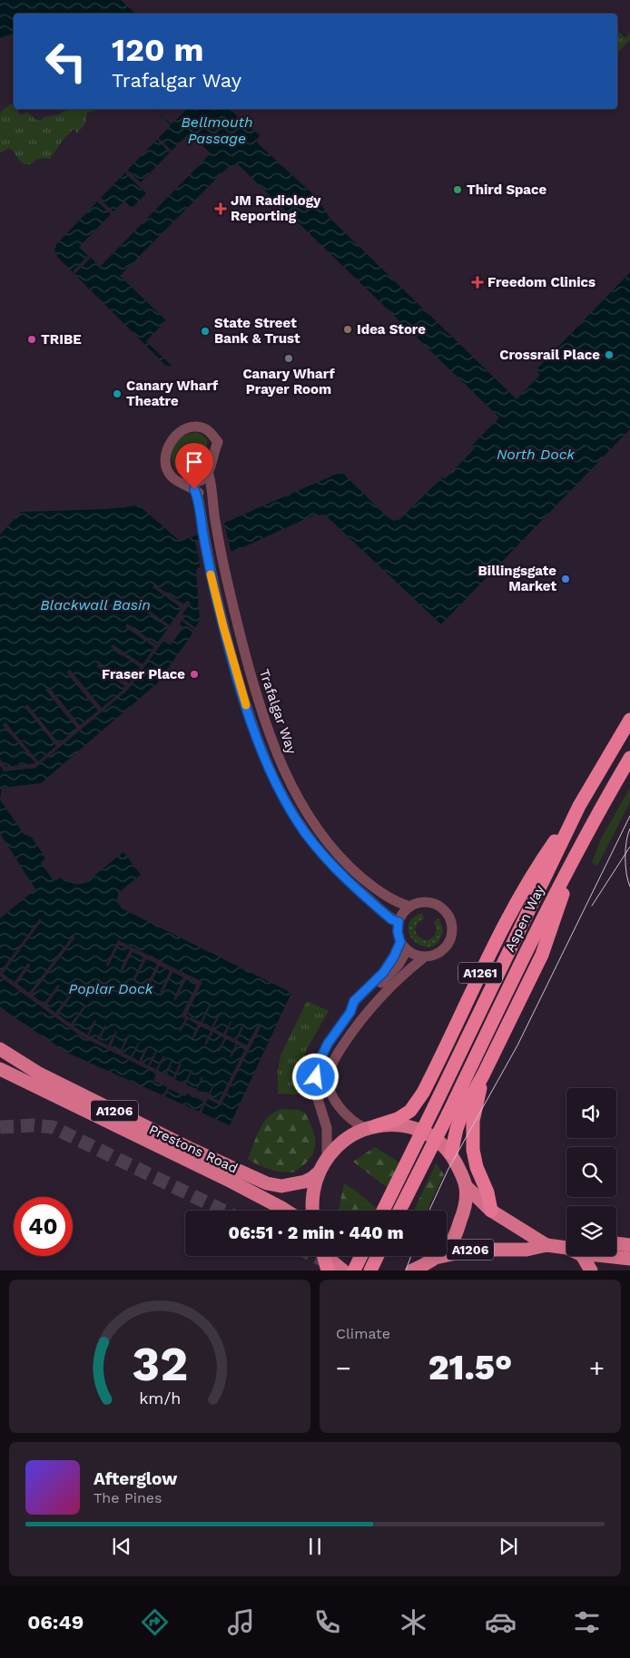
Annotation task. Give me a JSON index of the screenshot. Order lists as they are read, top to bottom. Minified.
{"streets":{"highway":["Aspen Way","A1261"],"main road":["A1206","Prestons Road"],"street":["Trafalgar Way"]},"crossings":[["Aspen Way","A1261"],["A1261","A1206"],["A1206","Prestons Road"]],"water":["Bellmouth Passage","North Dock","Blackwall Basin","Poplar Dock"],"places":{"other":["Third Space","Idea Store","State Street Bank & Trust","TRIBE","Crossrail Place","Canary Wharf Prayer Room","Canary Wharf Theatre","Billingsgate Market","Fraser Place"],"health":["JM Radiology Reporting","Freedom Clinics"]},"page":{"turn":["120 m","Trafalgar Way"],"limit":"40","trip":"06:51 · 2 min · 440 m","tile":"Climate","heat":["−","21.5°","+"],"song":["Afterglow","The Pines"],"tabs":"06:49","gauge":["32","km/h"]}}
